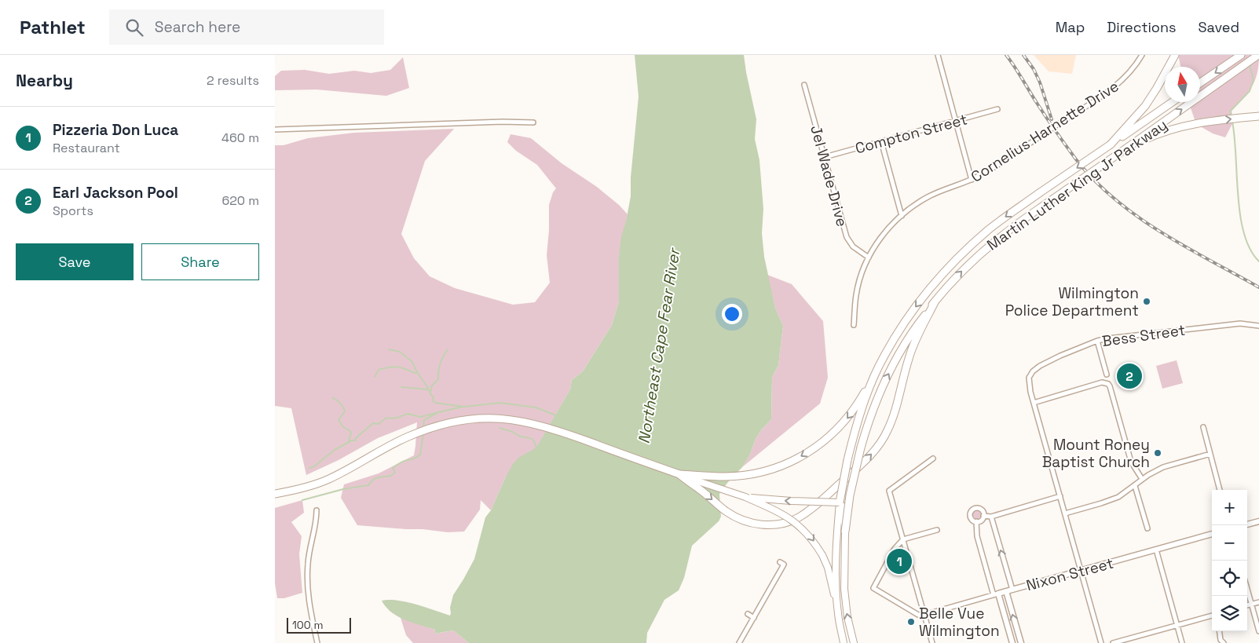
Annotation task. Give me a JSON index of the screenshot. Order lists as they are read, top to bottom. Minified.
{"streets":{"highway":["Martin Luther King Jr Parkway"],"street":["Cornelius Harnette Drive","Compton Street","Jel Wade Drive","Bess Street","Nixon Street"]},"crossings":[["Cornelius Harnette Drive","Jel Wade Drive"],["Compton Street","Jel Wade Drive"]],"water":["Northeast Cape Fear River"],"places":["Wilmington Police Department","Mount Roney Baptist Church","Belle Vue Wilmington"],"scale_bar":"100 m","north":"top","page":{"header":"Pathlet","search":"Search here","nav":["Map","Directions","Saved"],"heading":["Nearby","2 results"],"list":[{"mark":"1","name":"Pizzeria Don Luca","note":"Restaurant","value":"460 m"},{"mark":"2","name":"Earl Jackson Pool","note":"Sports","value":"620 m"}],"buttons":["Save","Share"],"pins":["2","1"],"map_buttons":["+","−"],"scale":"100 m"}}
